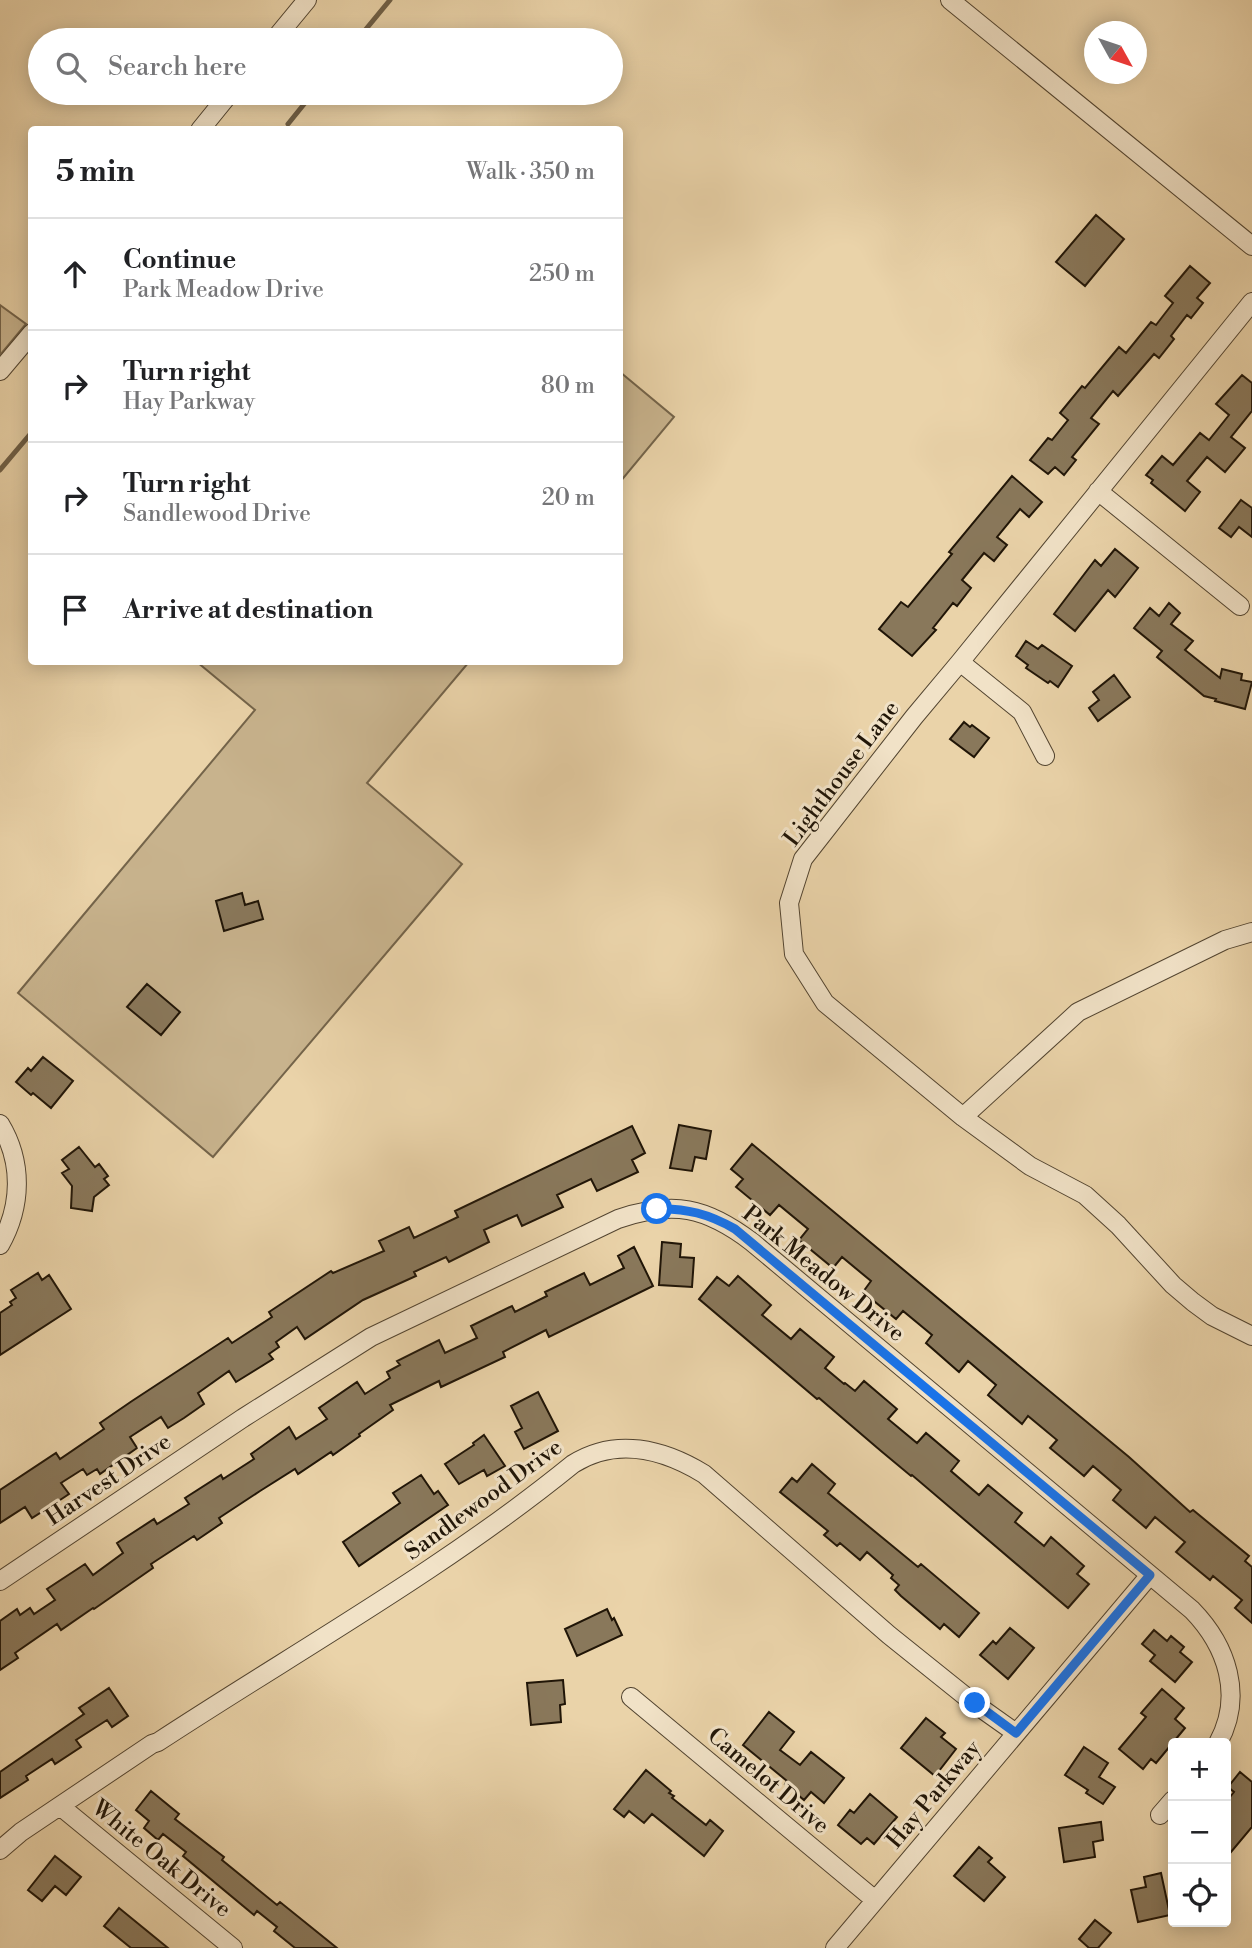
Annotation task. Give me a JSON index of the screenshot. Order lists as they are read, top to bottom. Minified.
{"streets":{"street":["Lighthouse Lane","Park Meadow Drive","Harvest Drive","Sandlewood Drive","Camelot Drive","Hay Parkway","White Oak Drive"]},"crossings":[["Park Meadow Drive","Harvest Drive"],["Park Meadow Drive","Hay Parkway"],["Sandlewood Drive","Hay Parkway"],["Sandlewood Drive","White Oak Drive"],["Camelot Drive","Hay Parkway"]],"north":"bottom right","page":{"search":"Search here","heading":["5 min","Walk · 350 m"],"list":[["Continue","Park Meadow Drive","250 m"],["Turn right","Hay Parkway","80 m"],["Turn right","Sandlewood Drive","20 m"],"Arrive at destination"],"map_buttons":["+","−"]}}
